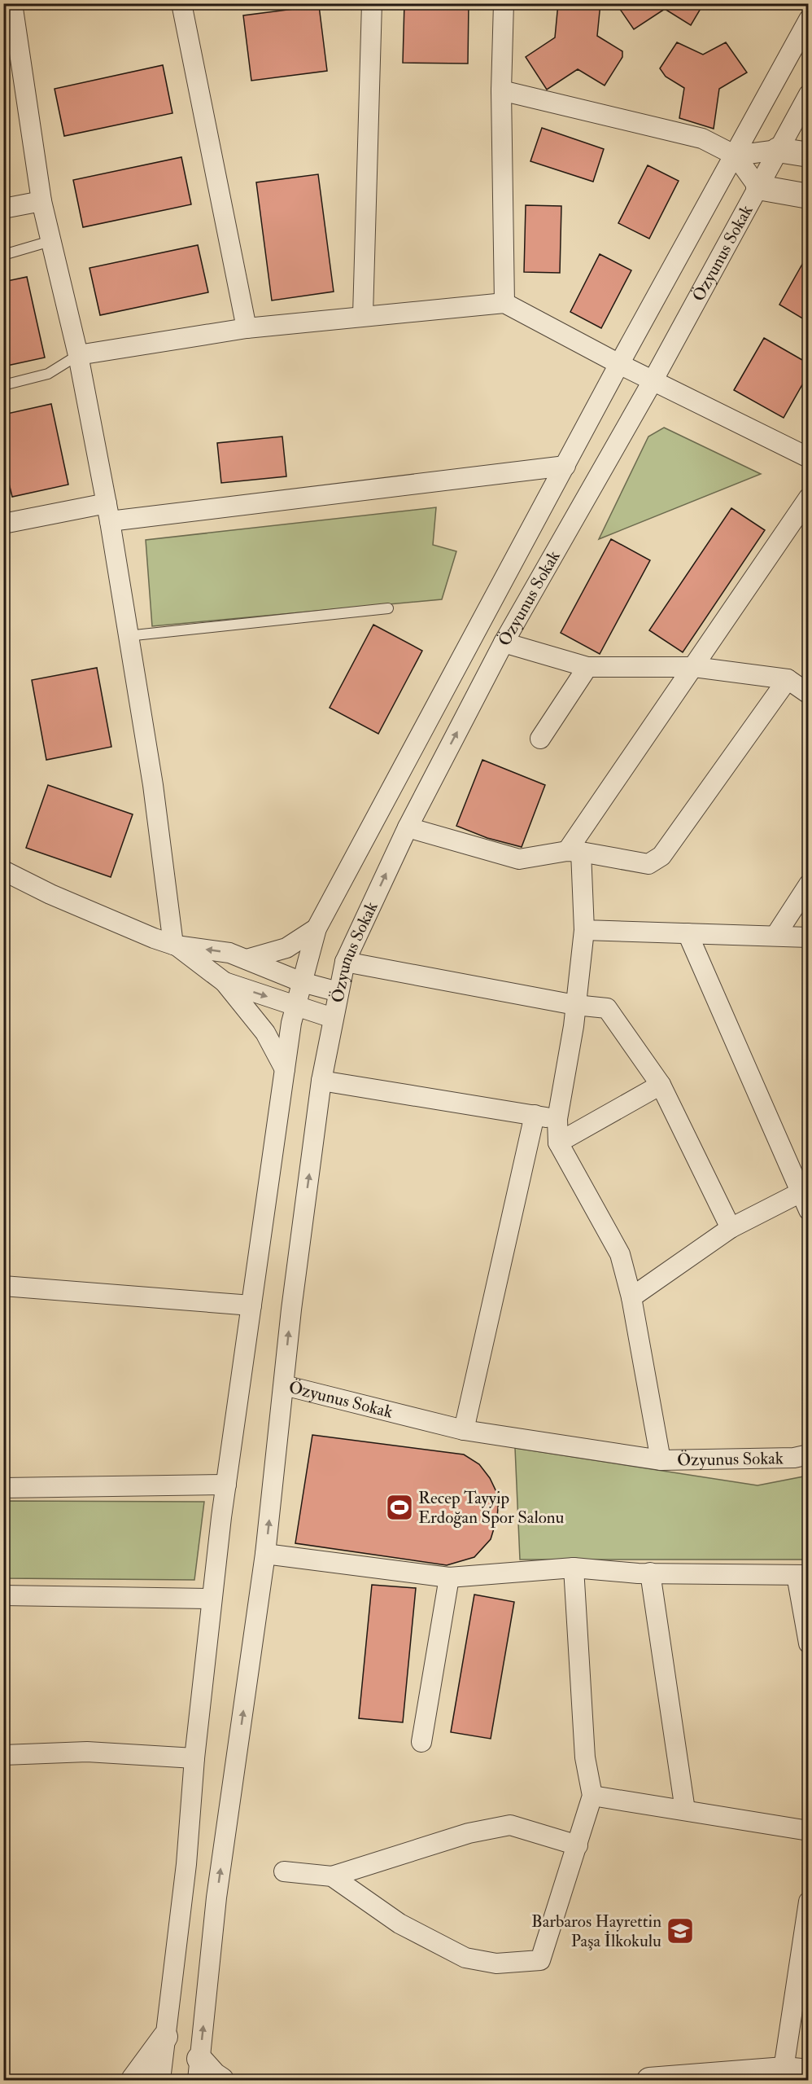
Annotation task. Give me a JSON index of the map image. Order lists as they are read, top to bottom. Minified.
{"streets":{"street":["Özyunus Sokak"]},"places":{"sports":["Recep Tayyip Erdoğan Spor Salonu"],"school or university":["Barbaros Hayrettin Paşa İlkokulu"]}}
